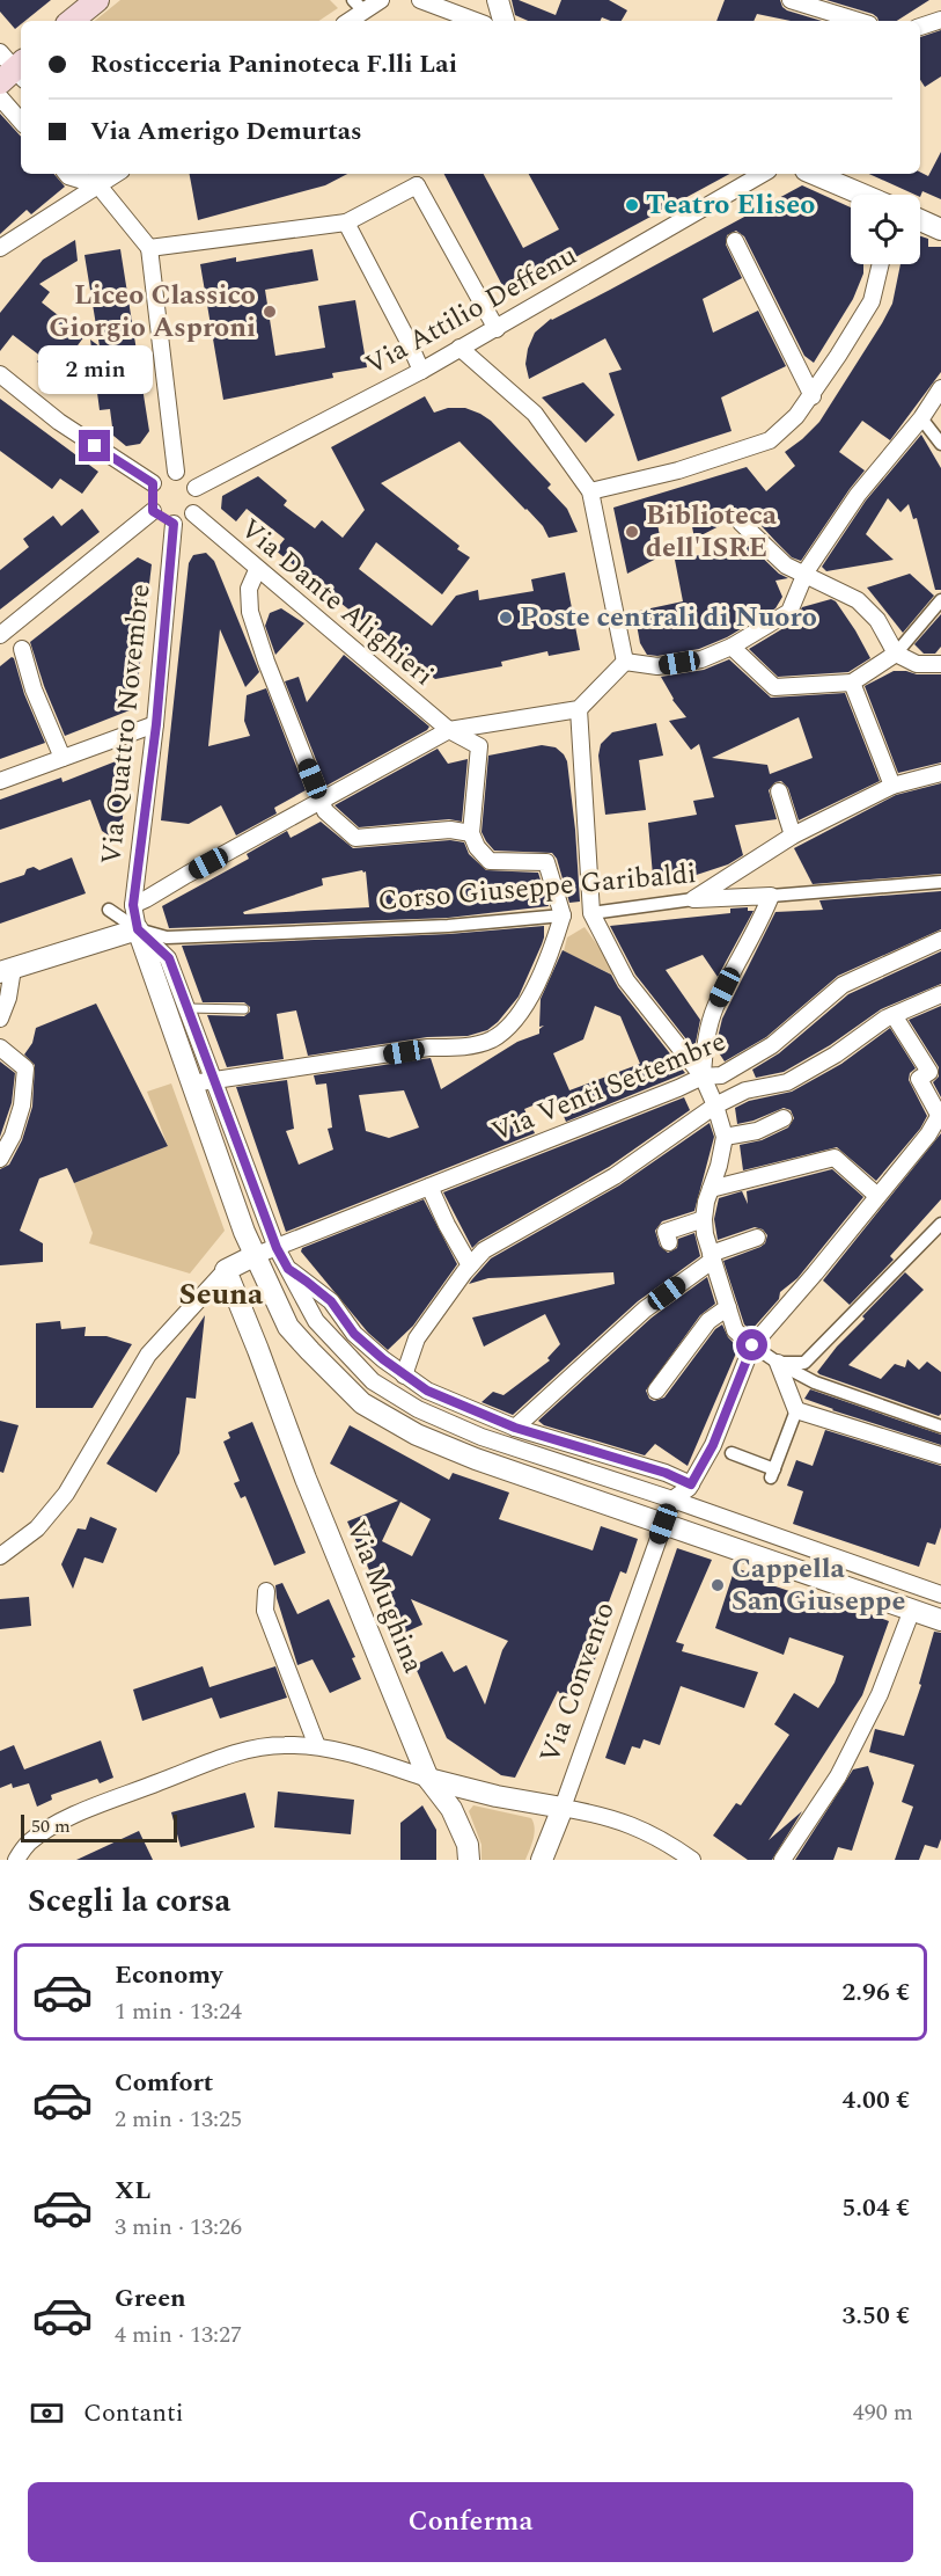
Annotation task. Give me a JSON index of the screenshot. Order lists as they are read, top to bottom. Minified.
{"streets":{"street":["Via Attilio Deffenu","Via Dante Alighieri","Via Quattro Novembre","Corso Giuseppe Garibaldi","Via Venti Settembre","Via Mughina","Via Convento"]},"crossings":[["Via Attilio Deffenu","Via Dante Alighieri"],["Via Attilio Deffenu","Via Quattro Novembre"],["Via Dante Alighieri","Via Quattro Novembre"],["Via Quattro Novembre","Corso Giuseppe Garibaldi"]],"districts":["Seuna"],"places":["Teatro Eliseo","Liceo Classico Giorgio Asproni","Biblioteca dell'ISRE","Poste centrali di Nuoro","Cappella San Giuseppe"],"scale_bar":"50 m","page":{"banner":["Rosticceria Paninoteca F.lli Lai","Via Amerigo Demurtas"],"bubble":"2 min","scale":"50 m","heading":"Scegli la corsa","list":[{"name":"Economy","note":"1 min · 13:24","value":"2.96 €"},{"name":"Comfort","note":"2 min · 13:25","value":"4.00 €"},{"name":"XL","note":"3 min · 13:26","value":"5.04 €"},{"name":"Green","note":"4 min · 13:27","value":"3.50 €"}],"pay":["Contanti","490 m"],"buttons":"Conferma"}}
